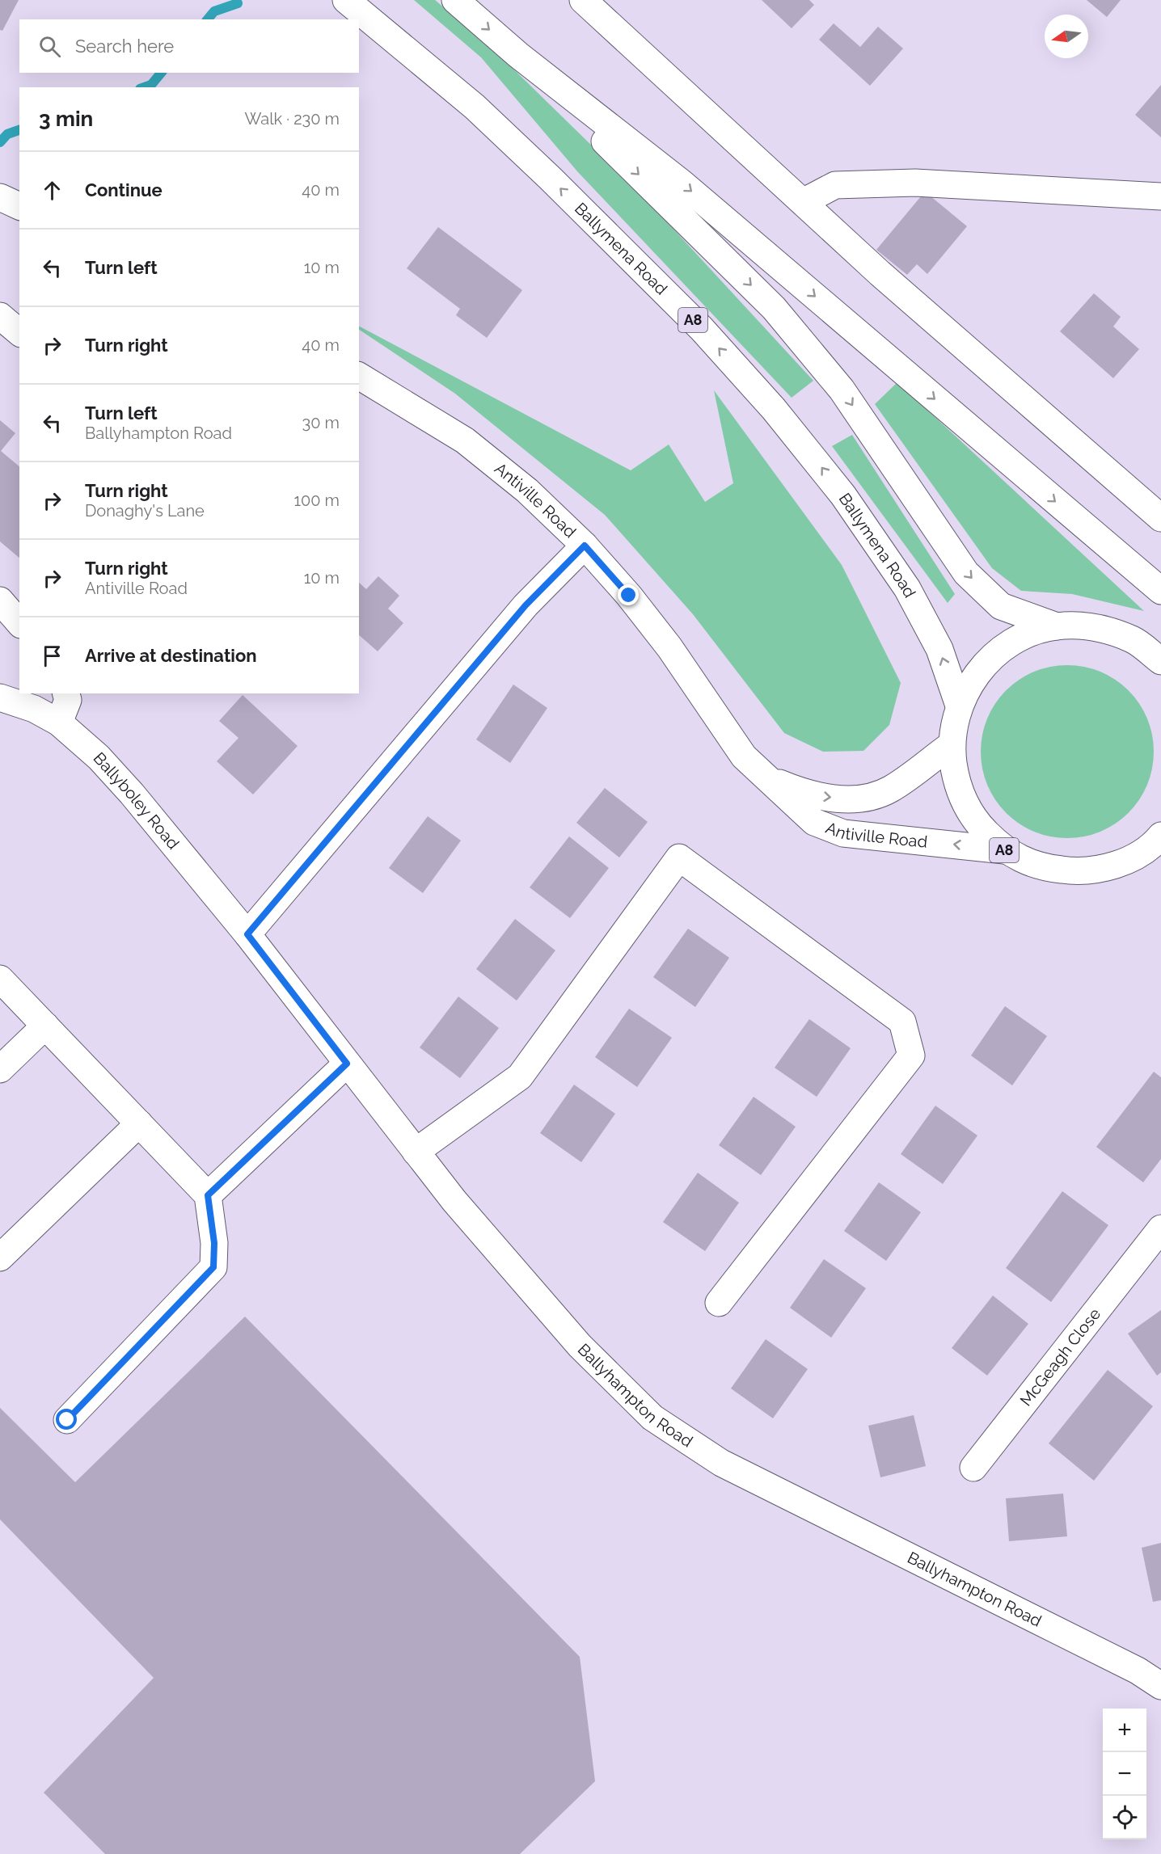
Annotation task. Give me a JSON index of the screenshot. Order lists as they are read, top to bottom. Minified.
{"streets":{"main road":["Ballymena Road","A8","Antiville Road","Ballyboley Road","McGeagh Close","Ballyhampton Road"]},"crossings":[["Ballymena Road","A8"],["A8","Antiville Road"],["Ballyboley Road","Ballyhampton Road"]],"north":"left","page":{"search":"Search here","heading":["3 min","Walk · 230 m"],"list":[["Continue","40 m"],["Turn left","10 m"],["Turn right","40 m"],["Turn left","Ballyhampton Road","30 m"],["Turn right","Donaghy's Lane","100 m"],["Turn right","Antiville Road","10 m"],"Arrive at destination"],"map_buttons":["+","−"]}}
